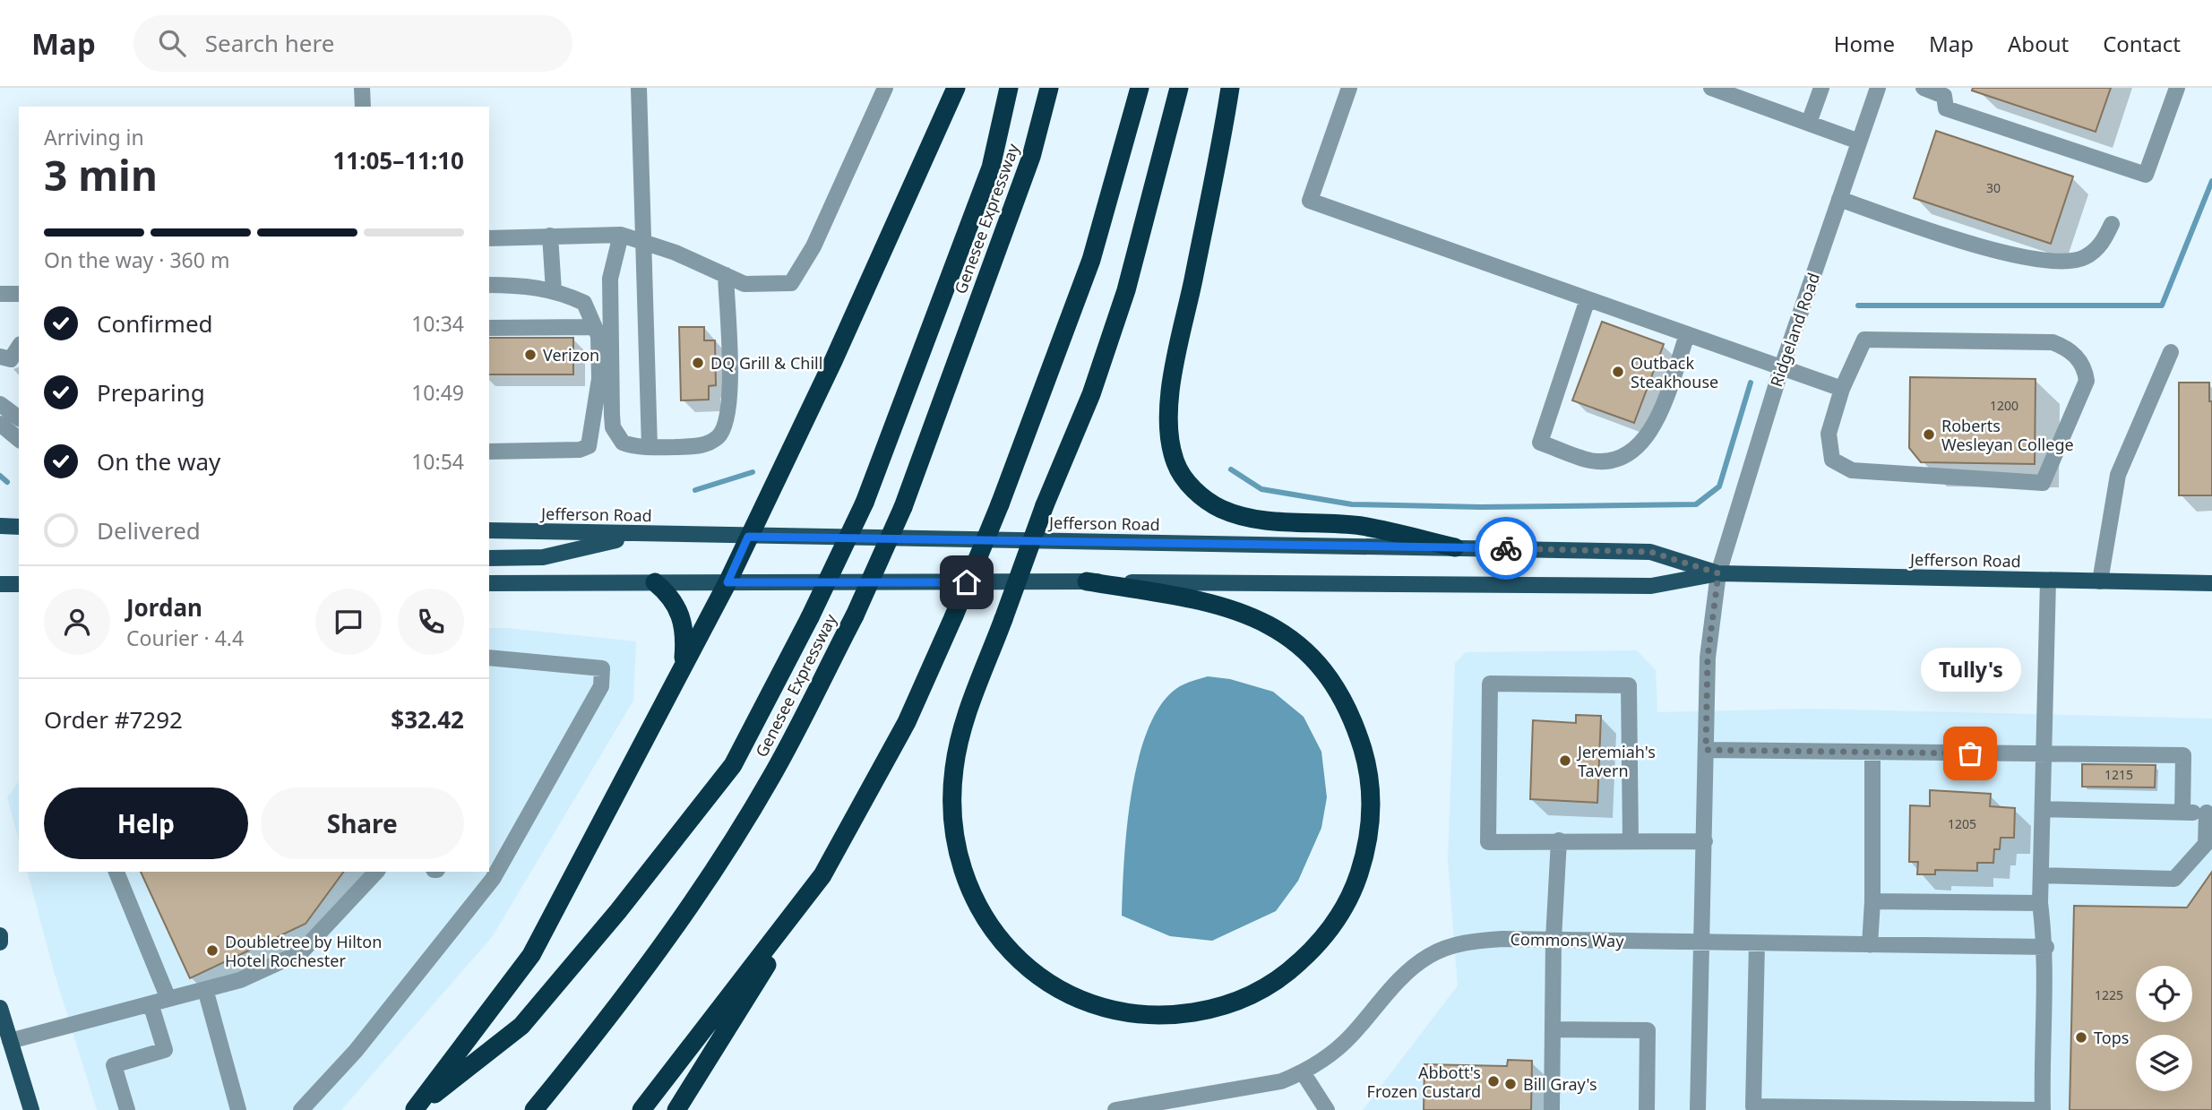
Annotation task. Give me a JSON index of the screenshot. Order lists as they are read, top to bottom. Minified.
{"streets":{"highway":["Genesee Expressway"],"main road":["Jefferson Road"],"street":["Ridgeland Road","Commons Way"]},"crossings":[["Ridgeland Road","Jefferson Road"]],"places":["Verizon","DQ Grill & Chill","Outback Steakhouse","Roberts Wesleyan College","Tully's","Jeremiah's Tavern","Doubletree by Hilton Hotel Rochester","Tops","Abbott's Frozen Custard","Bill Gray's"],"house_numbers":["30","1200","1215","1205","1225"],"page":{"header":"Map","search":"Search here","nav":["Home","Map","About","Contact"],"heading":["3 min","Arriving in","11:05–11:10"],"panel":["Jordan","Courier · 4.4","Order #7292","$32.42"],"bar":"On the way · 360 m","list":[["Confirmed","10:34"],["Preparing","10:49"],["On the way","10:54"],"Delivered"],"bubble":"Tully's","buttons":["Help","Share"]}}
